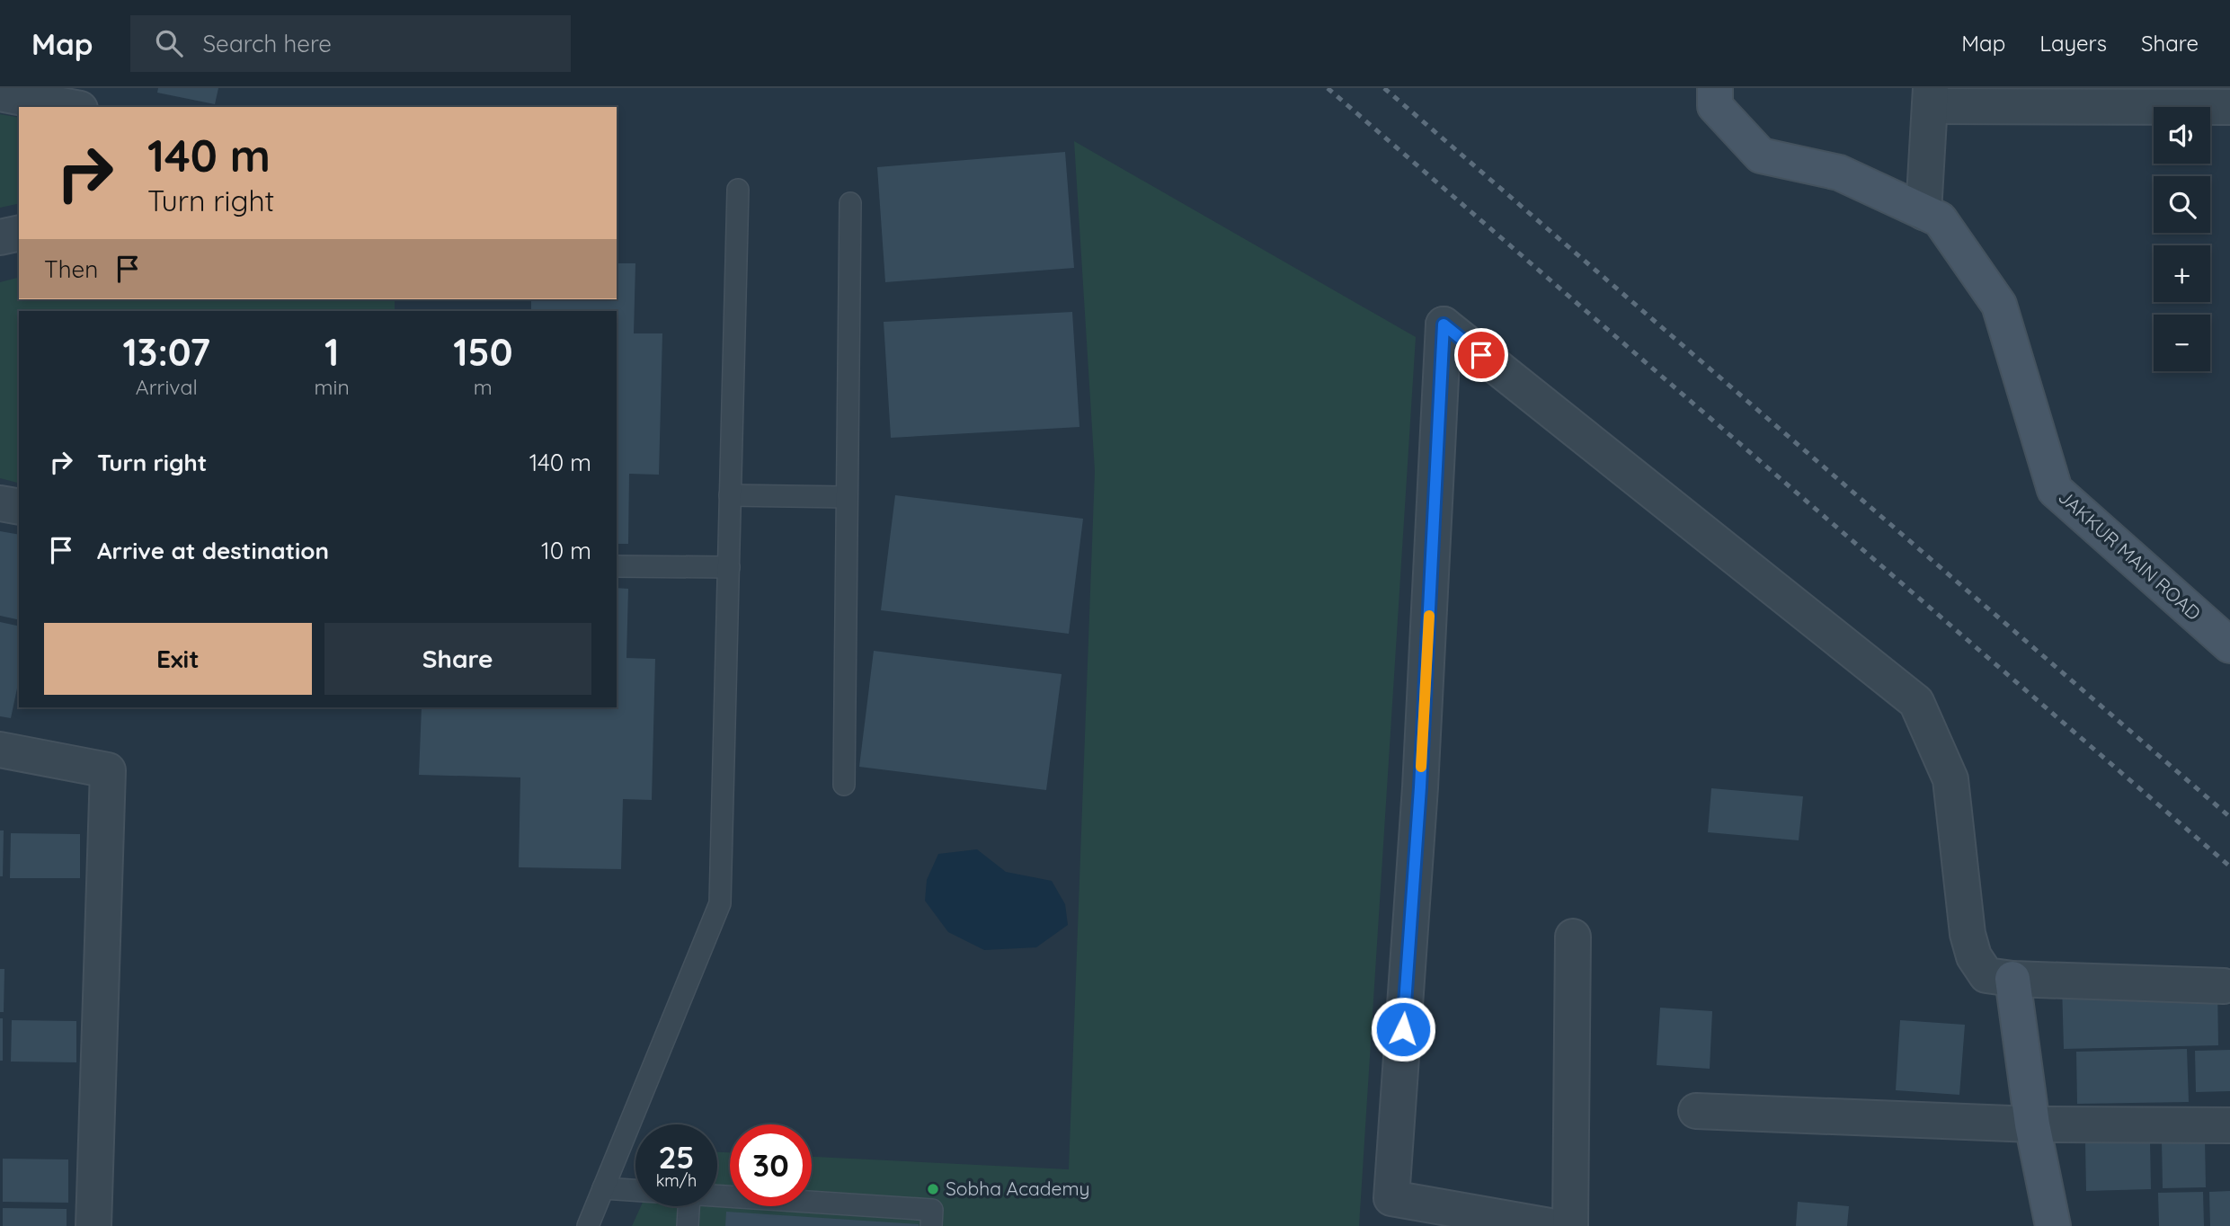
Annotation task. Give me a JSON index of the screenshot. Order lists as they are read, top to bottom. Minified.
{"streets":{"street":["JAKKUR MAIN ROAD"]},"places":["Sobha Academy"],"page":{"header":"Map","search":"Search here","nav":["Map","Layers","Share"],"map_buttons":["+","−"],"turn":["140 m","Turn right"],"then":"Then","eta":["13:07","Arrival","1","min","150","m"],"list":[{"name":"Turn right","value":"140 m"},{"name":"Arrive at destination","value":"10 m"}],"buttons":["Exit","Share"],"speed":"25 km/h","limit":"30"}}
